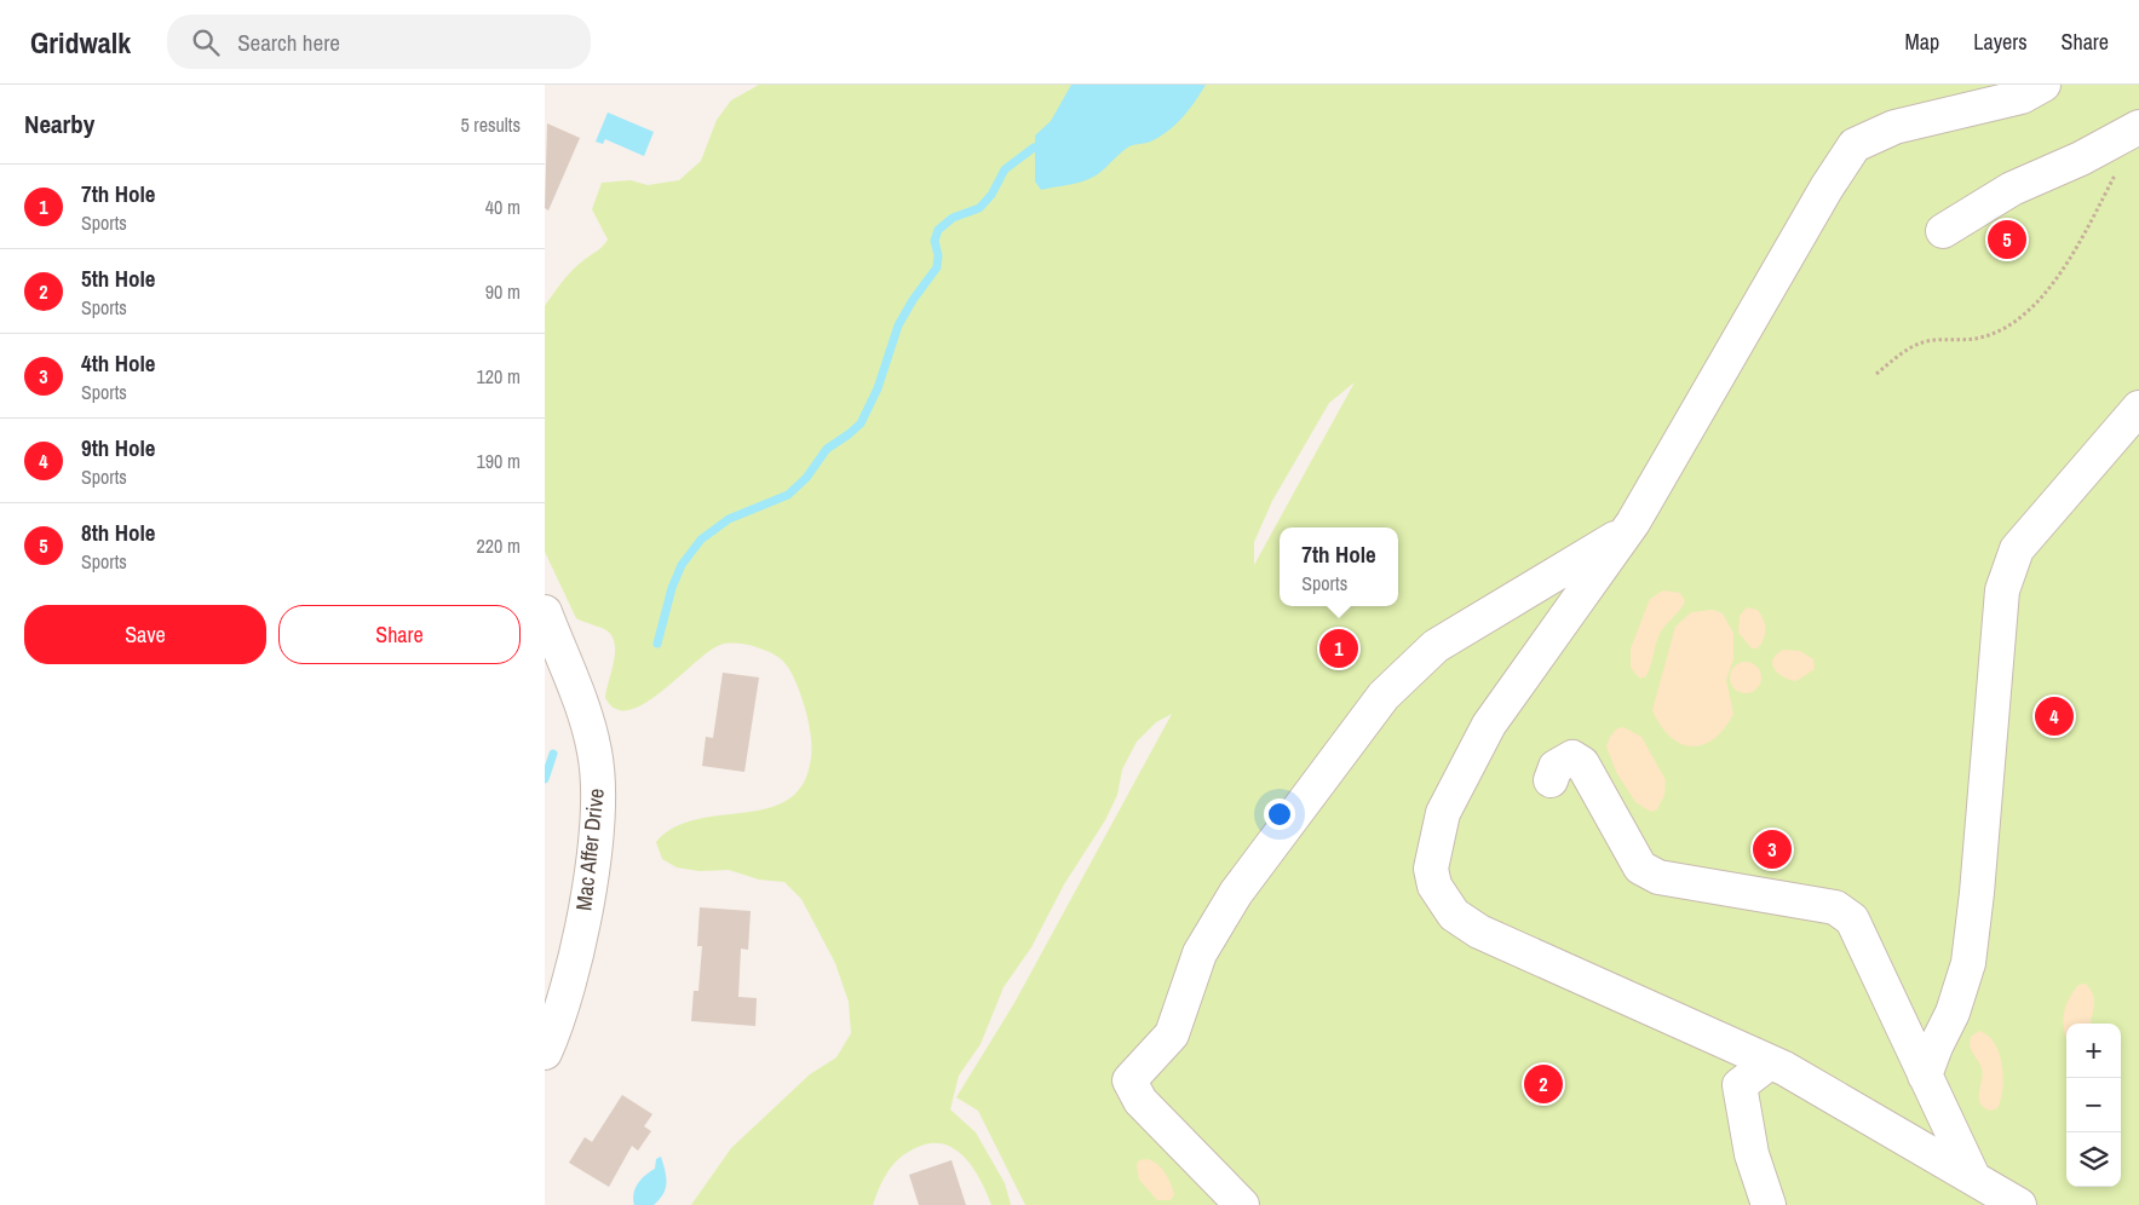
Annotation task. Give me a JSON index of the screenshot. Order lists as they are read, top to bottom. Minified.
{"streets":{"street":["Mac Affer Drive"]},"page":{"header":"Gridwalk","search":"Search here","nav":["Map","Layers","Share"],"heading":["Nearby","5 results"],"list":[{"mark":"1","name":"7th Hole","note":"Sports","value":"40 m"},{"mark":"2","name":"5th Hole","note":"Sports","value":"90 m"},{"mark":"3","name":"4th Hole","note":"Sports","value":"120 m"},{"mark":"4","name":"9th Hole","note":"Sports","value":"190 m"},{"mark":"5","name":"8th Hole","note":"Sports","value":"220 m"}],"pins":["5","1","4","3","2"],"popup":["7th Hole","Sports"],"buttons":["Save","Share"],"map_buttons":["+","−"]}}
